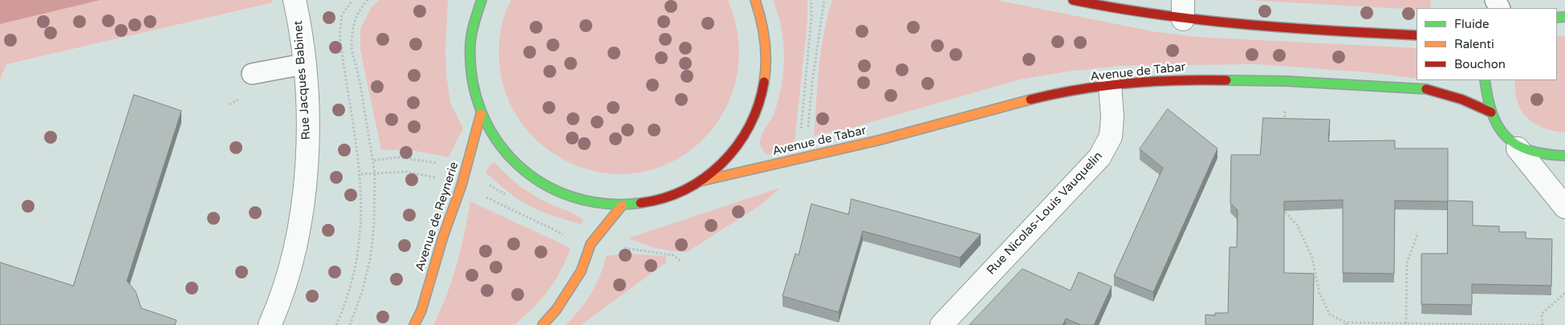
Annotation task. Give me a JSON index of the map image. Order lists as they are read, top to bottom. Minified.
{"streets":{"main road":["Avenue de Tabar","Avenue de Reynerie"],"street":["Rue Jacques Babinet","Rue Nicolas-Louis Vauquelin"]},"crossings":[["Avenue de Tabar","Rue Nicolas-Louis Vauquelin"]],"legend":["Fluide","Ralenti","Bouchon"]}
